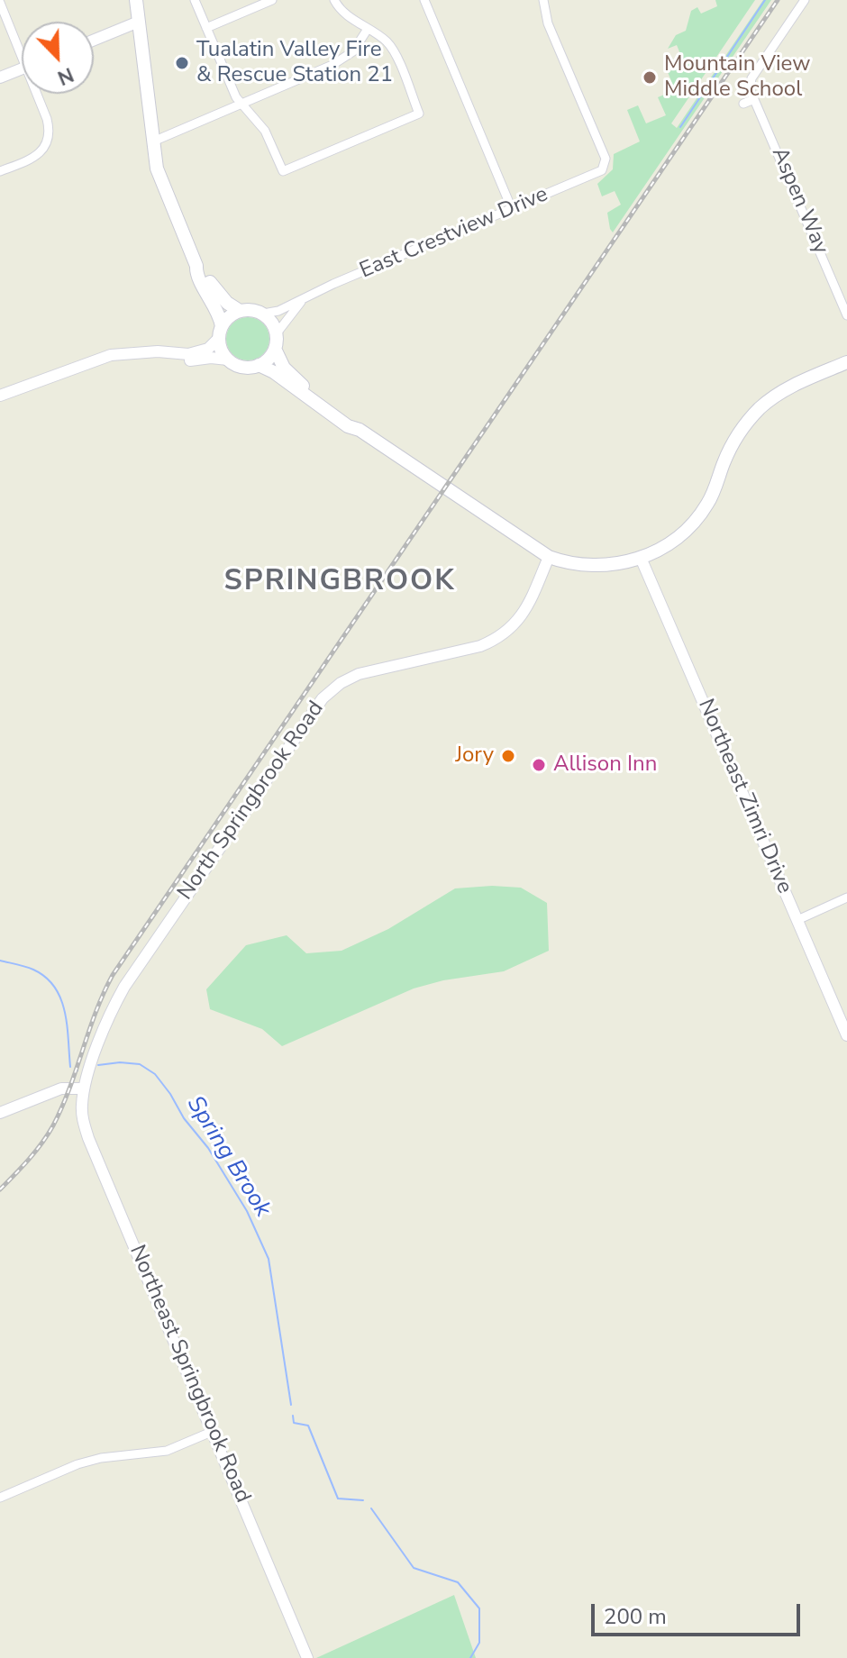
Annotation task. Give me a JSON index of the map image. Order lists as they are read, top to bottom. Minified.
{"streets":{"street":["Aspen Way","East Crestview Drive","Northeast Zimri Drive","North Springbrook Road","Northeast Springbrook Road"]},"crossings":[["North Springbrook Road","Northeast Springbrook Road"]],"districts":["SPRINGBROOK"],"water":["Spring Brook"],"places":["Tualatin Valley Fire & Rescue Station 21","Mountain View Middle School","Jory","Allison Inn"],"scale_bar":"200 m","north":"bottom right"}
